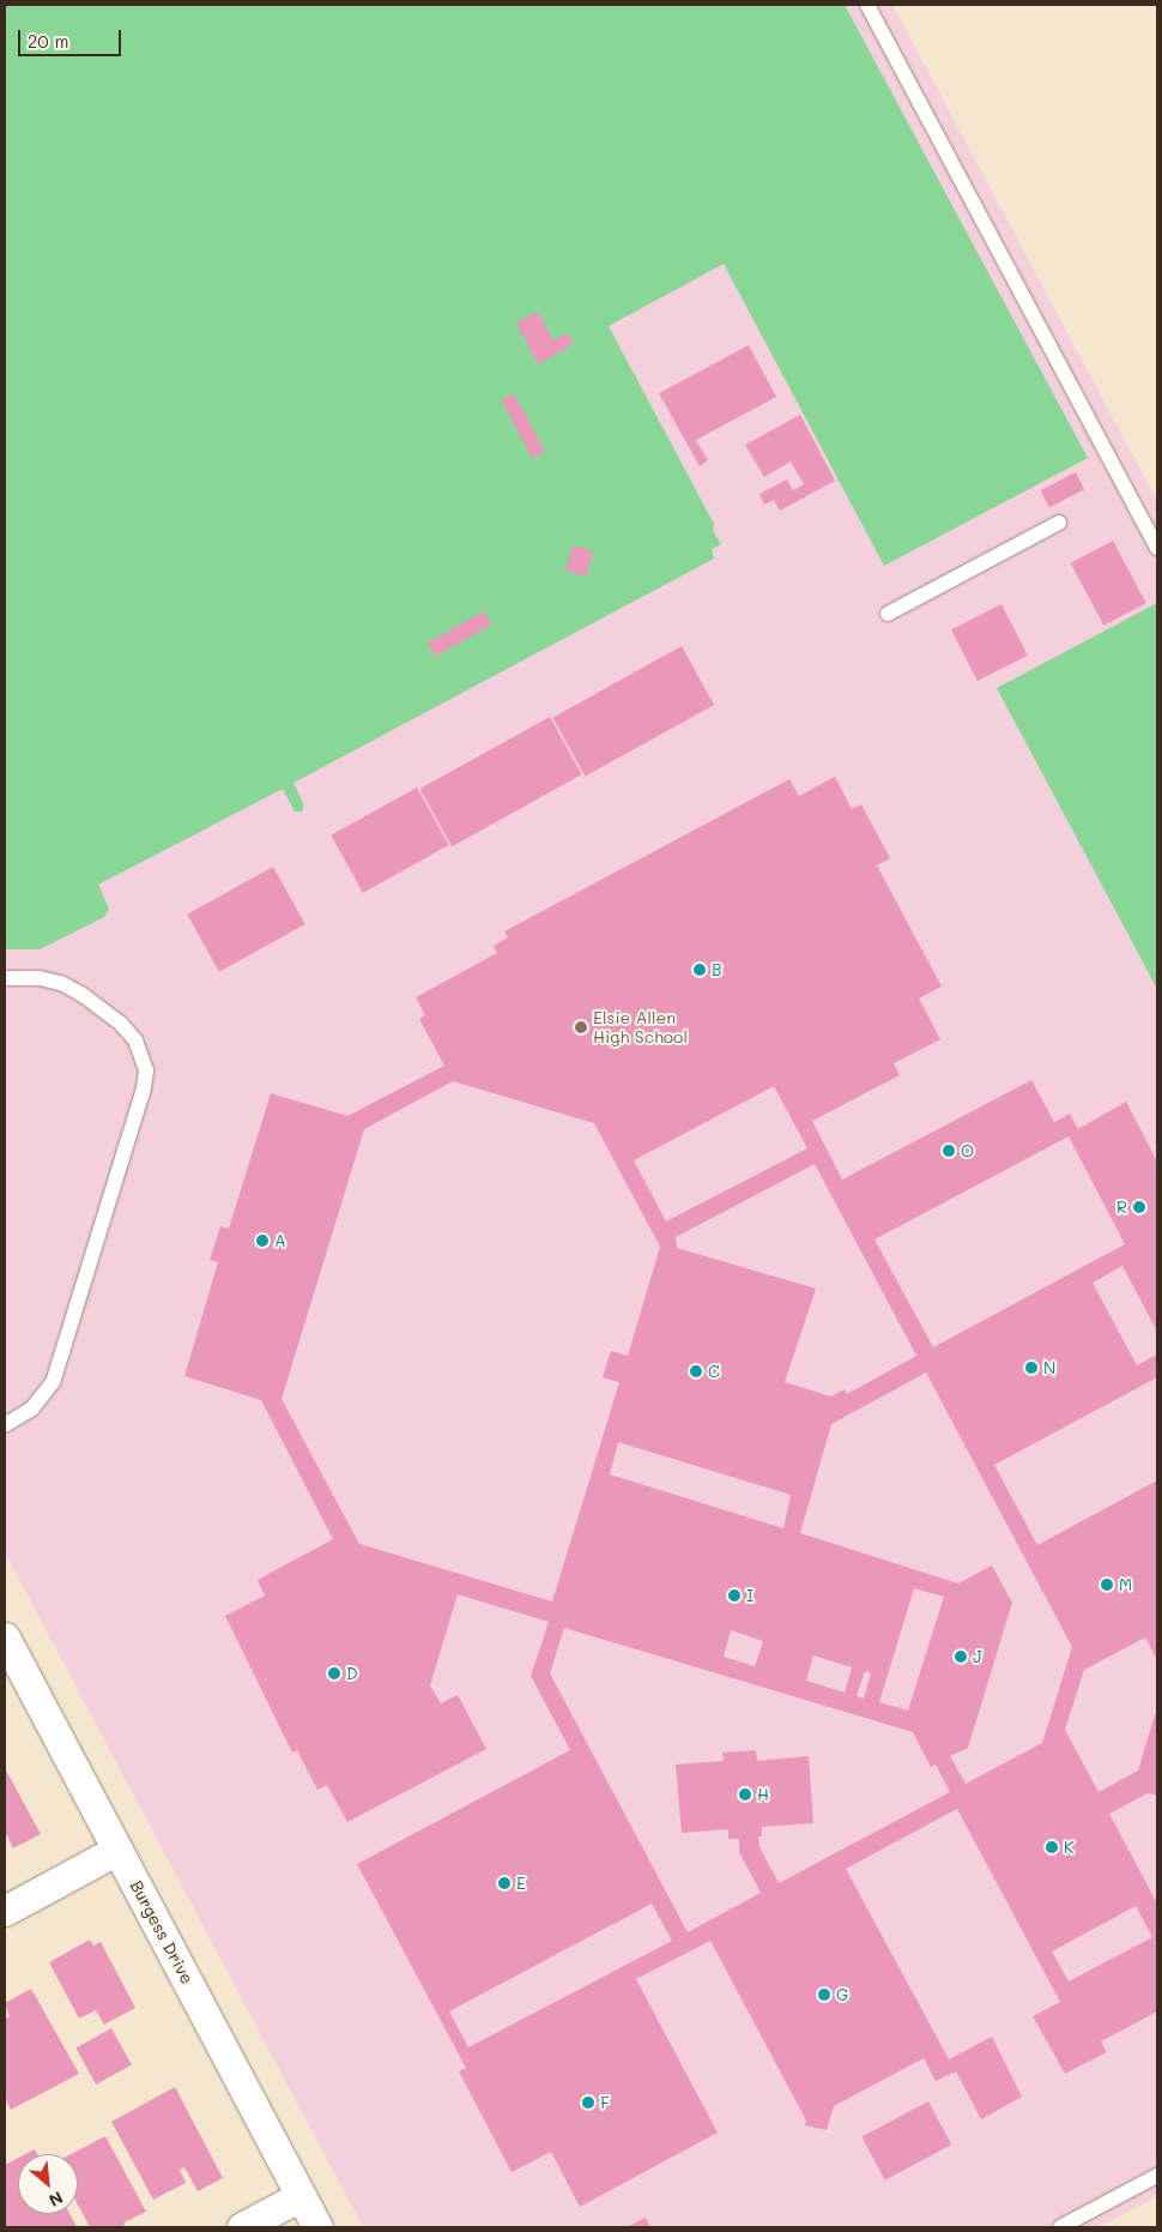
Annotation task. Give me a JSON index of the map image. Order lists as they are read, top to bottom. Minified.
{"streets":{"street":["Burgess Drive"]},"places":["B","Elsie Allen High School","O","R","A","N","C","M","I","J","D","H","K","E","G","F"],"scale_bar":"20 m","north":"bottom right"}
